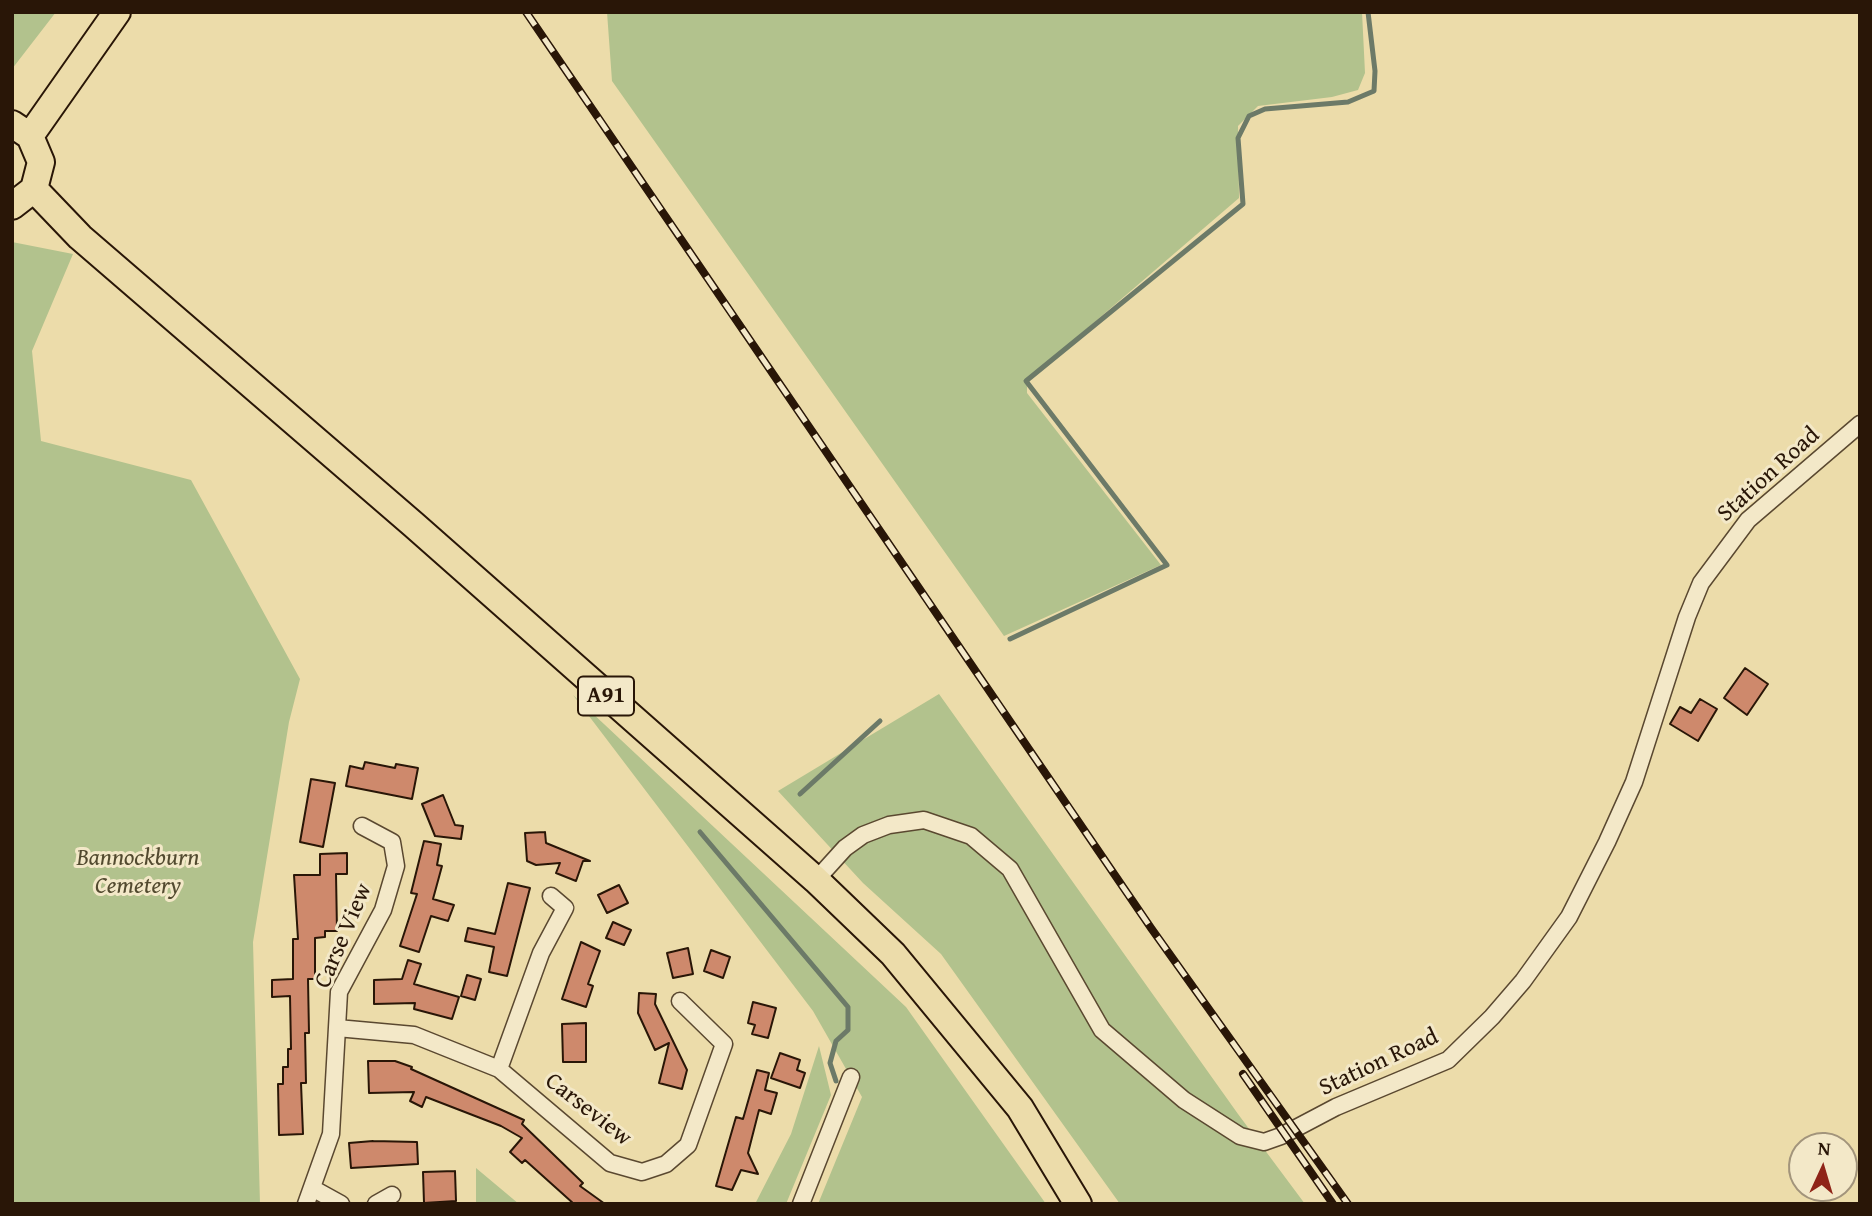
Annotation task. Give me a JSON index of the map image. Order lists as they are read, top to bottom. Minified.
{"streets":{"main road":["A91"],"street":["Station Road","Carse View","Carseview"]},"crossings":[["Station Road","A91"],["Carse View","Carseview"]],"parks":["Bannockburn Cemetery"],"north":"top"}
